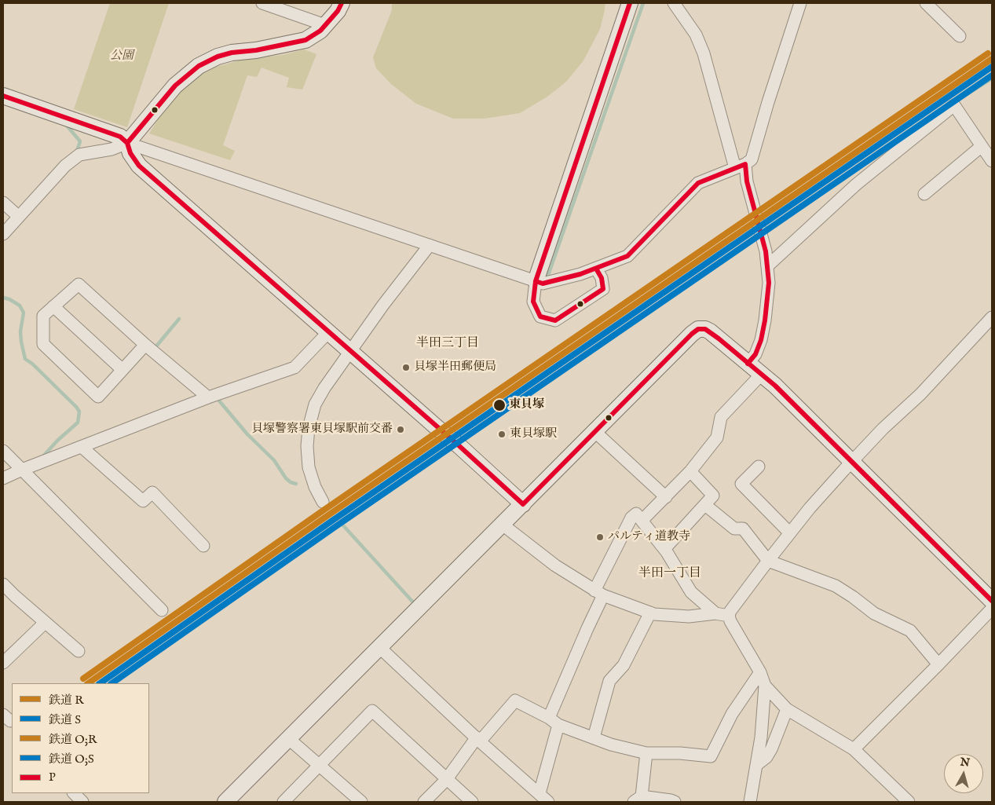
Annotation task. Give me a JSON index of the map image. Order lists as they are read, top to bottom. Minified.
{"districts":["半田三丁目","半田一丁目"],"parks":["公園"],"places":["貝塚半田郵便局","東貝塚","貝塚警察署東貝塚駅前交番","東貝塚駅","パルティ道教寺"],"lines":["transit line P","rail line O;R","rail line R","rail line S","rail line O;S"],"legend":["鉄道 R","鉄道 S","鉄道 O;R","鉄道 O;S","P"],"north":"top"}
